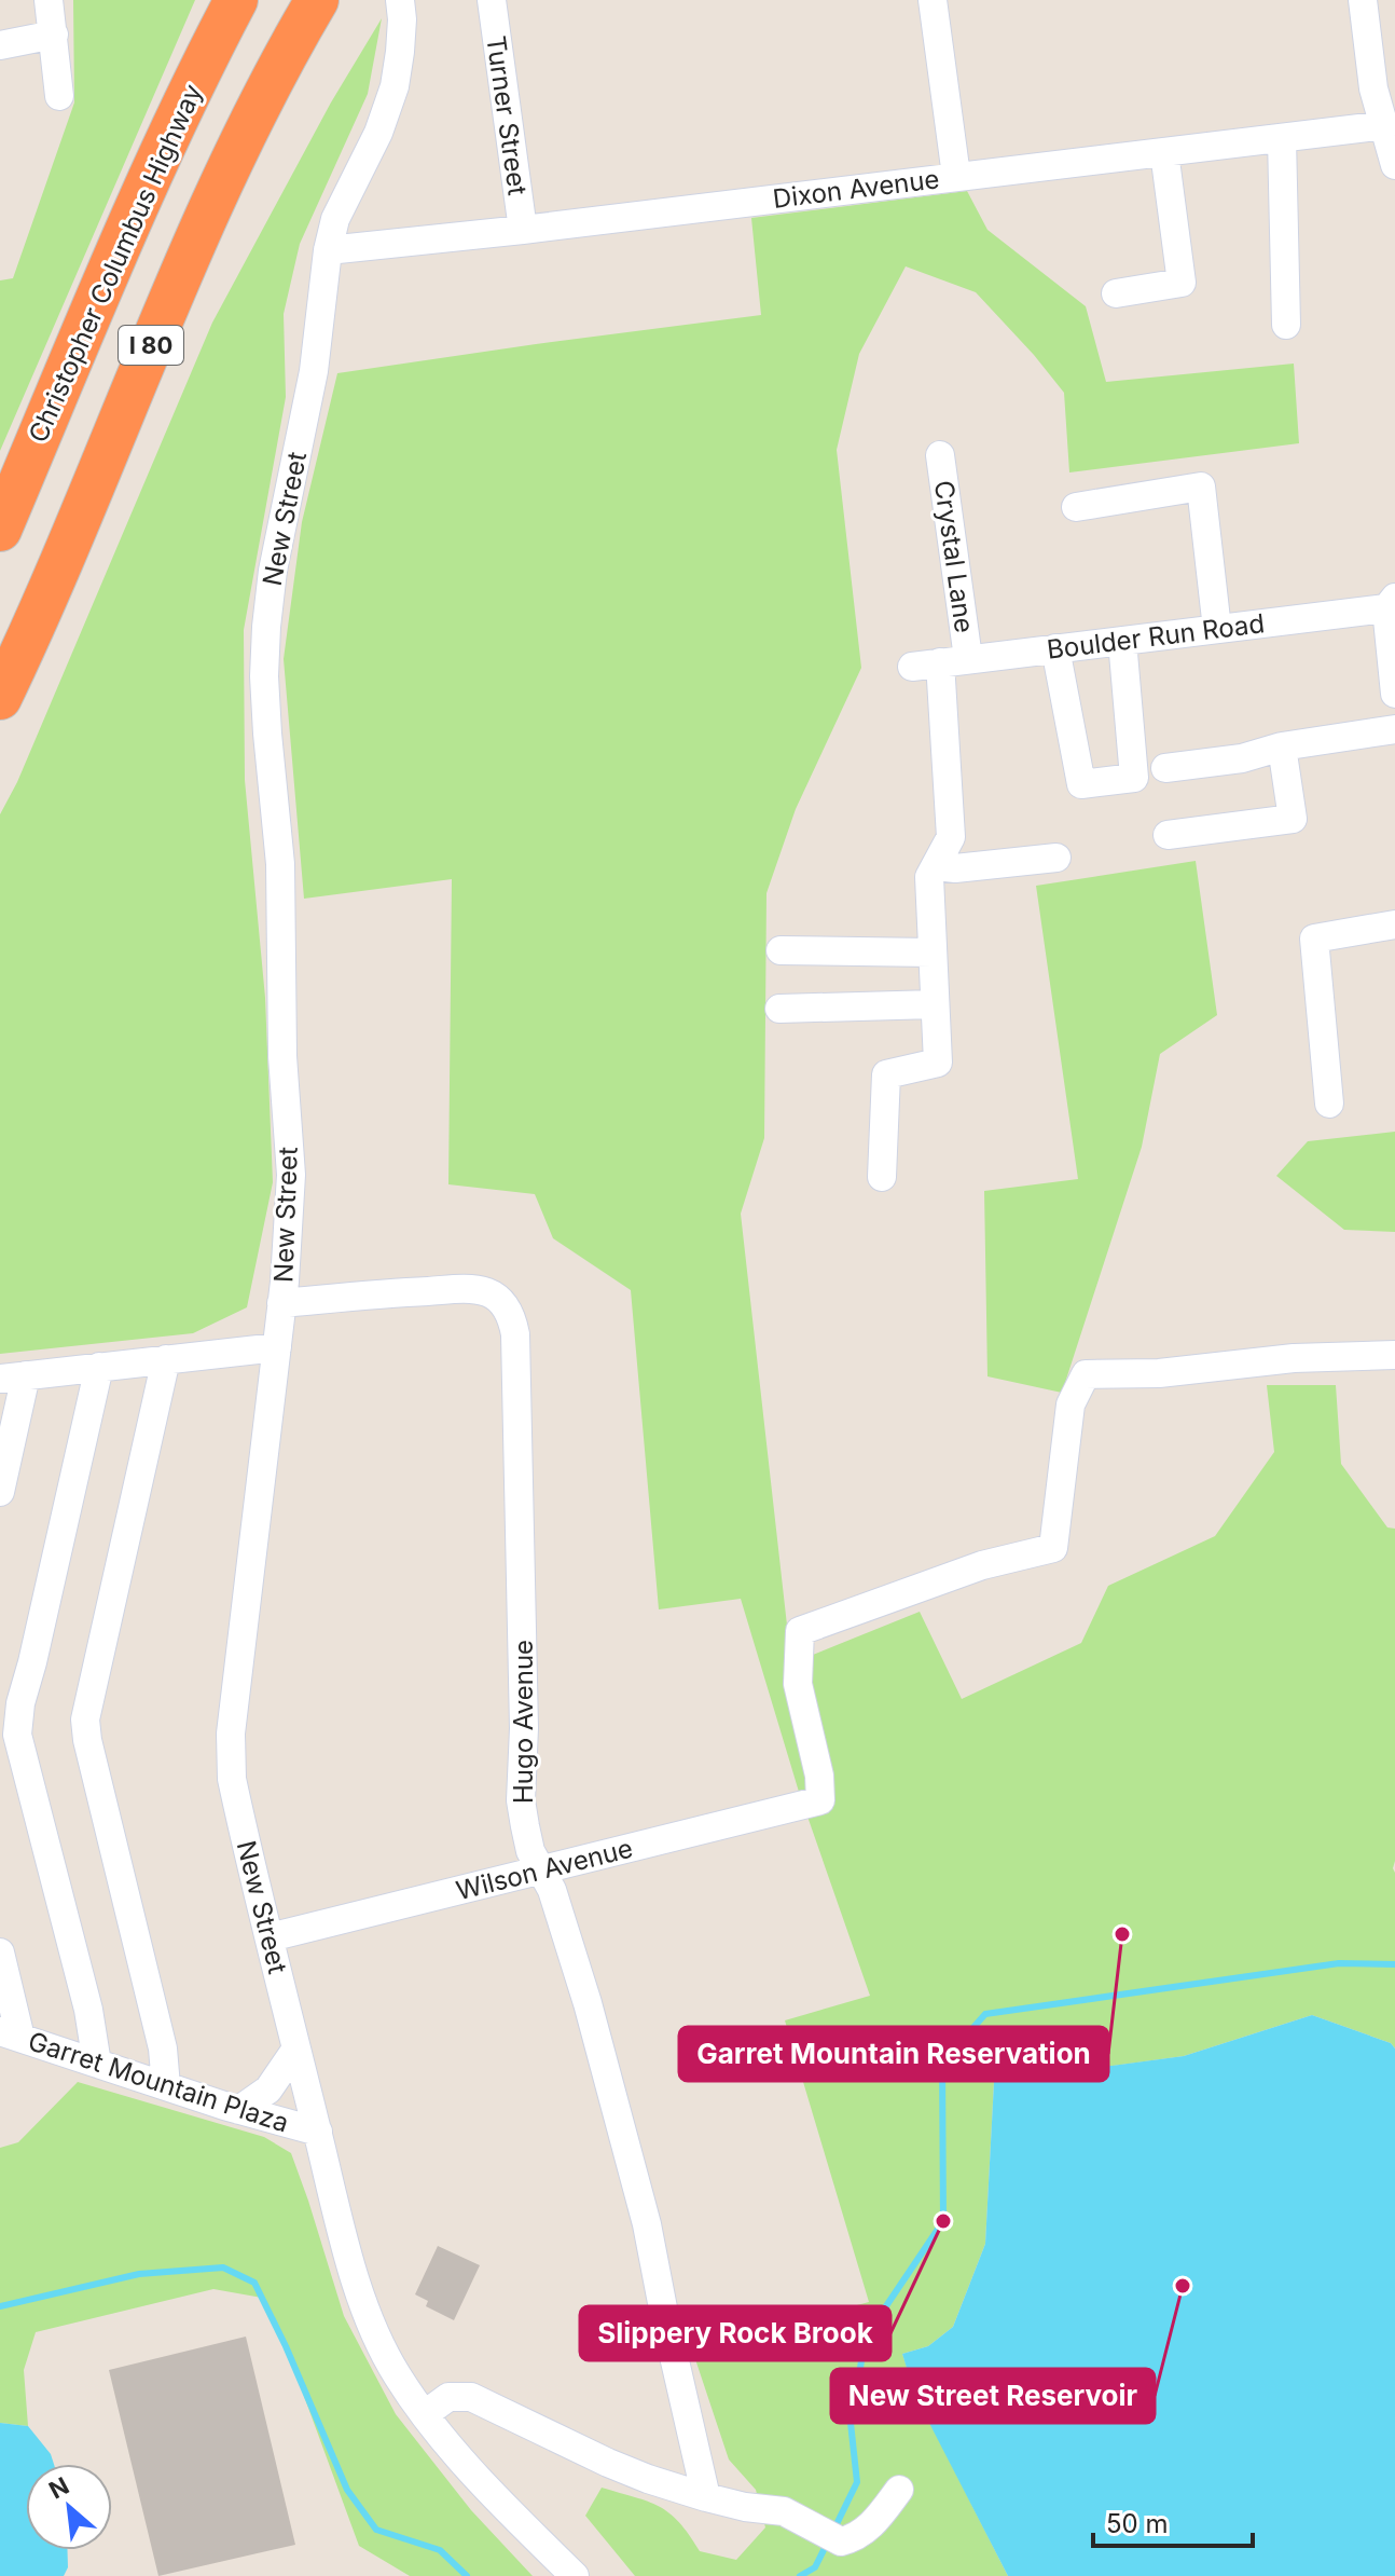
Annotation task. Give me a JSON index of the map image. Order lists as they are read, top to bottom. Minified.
{"streets":{"highway":["Christopher Columbus Highway","I 80"],"street":["Turner Street","Dixon Avenue","New Street","Crystal Lane","Boulder Run Road","Hugo Avenue","Wilson Avenue","Garret Mountain Plaza"]},"crossings":[["Turner Street","Dixon Avenue"],["Dixon Avenue","New Street"],["New Street","Hugo Avenue"],["New Street","Wilson Avenue"],["New Street","Garret Mountain Plaza"],["Crystal Lane","Boulder Run Road"],["Hugo Avenue","Wilson Avenue"]],"places":["Garret Mountain Reservation","Slippery Rock Brook","New Street Reservoir"],"scale_bar":"50 m","north":"top left"}
